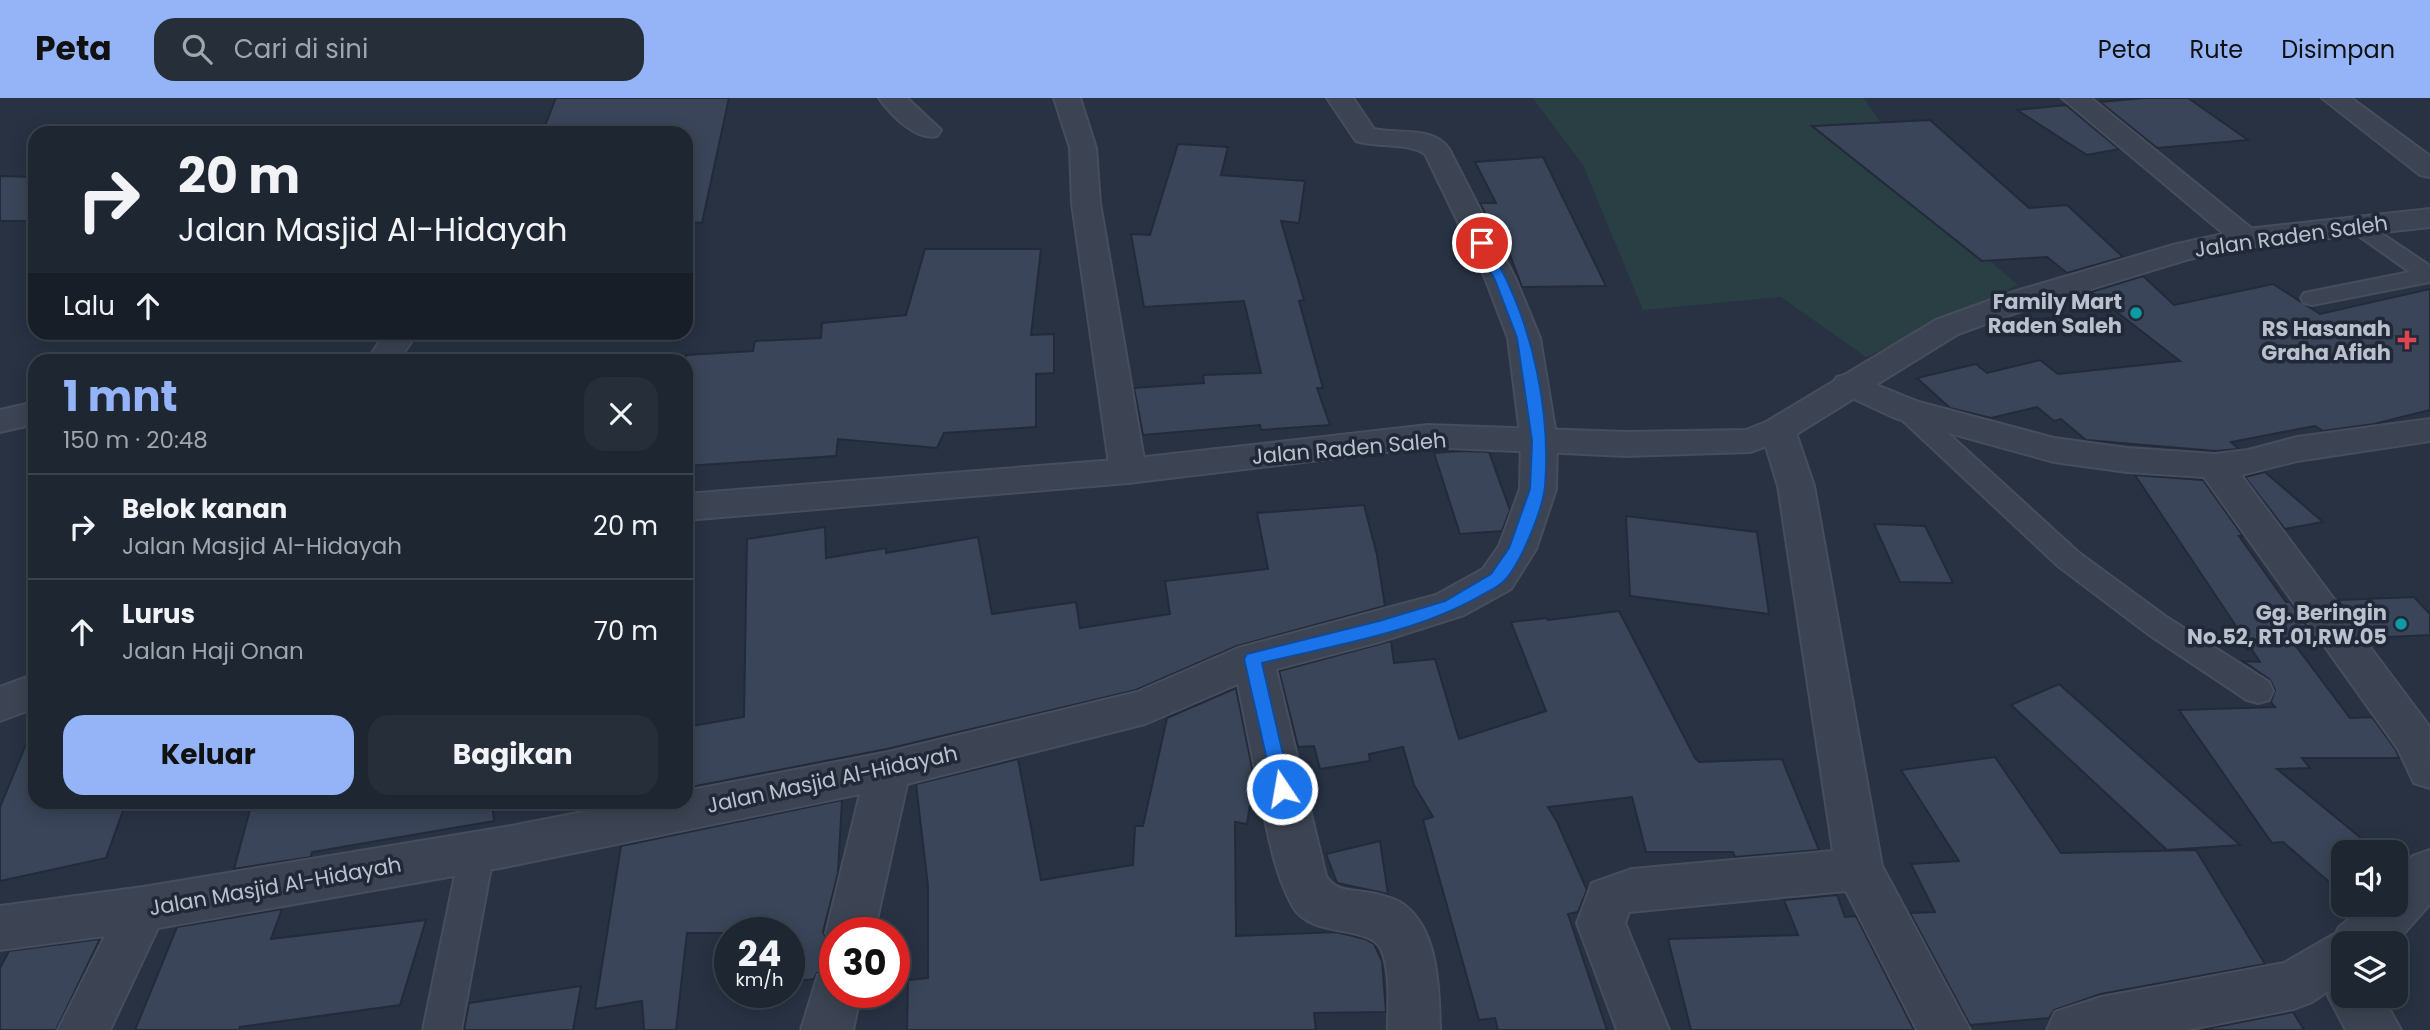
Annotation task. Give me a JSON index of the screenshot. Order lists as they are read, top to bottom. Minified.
{"streets":{"street":["Jalan Raden Saleh","Jalan Masjid Al-Hidayah"]},"crossings":[["Jalan Raden Saleh","Jalan Masjid Al-Hidayah"]],"places":{"other":["Family Mart Raden Saleh","Gg. Beringin No.52, RT.01,RW.05"],"health":["RS Hasanah Graha Afiah"]},"page":{"header":"Peta","search":"Cari di sini","nav":["Peta","Rute","Disimpan"],"turn":["20 m","Jalan Masjid Al-Hidayah"],"then":"Lalu","heading":["1 mnt","150 m · 20:48"],"list":[{"name":"Belok kanan","note":"Jalan Masjid Al-Hidayah","value":"20 m"},{"name":"Lurus","note":"Jalan Haji Onan","value":"70 m"}],"buttons":["Keluar","Bagikan"],"speed":"24 km/h","limit":"30"}}
